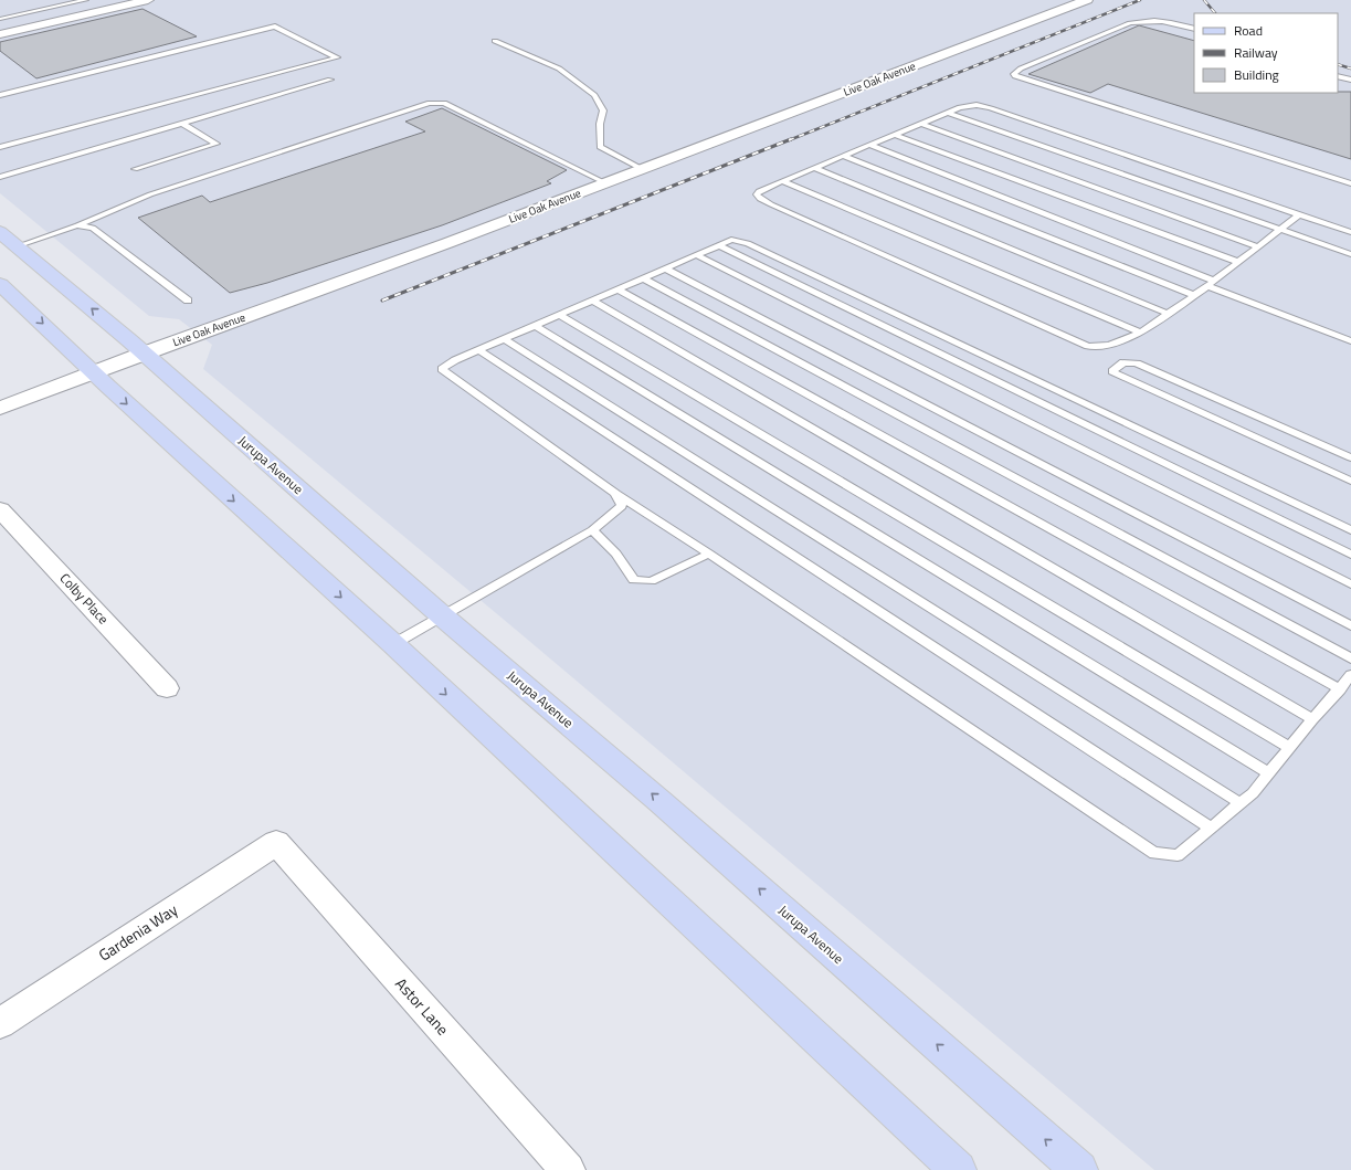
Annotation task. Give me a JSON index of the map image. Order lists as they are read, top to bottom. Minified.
{"streets":{"main road":["Jurupa Avenue"],"street":["Live Oak Avenue","Colby Place","Gardenia Way","Astor Lane"]},"crossings":[["Live Oak Avenue","Jurupa Avenue"],["Gardenia Way","Astor Lane"]],"legend":["Road","Railway","Building"]}
